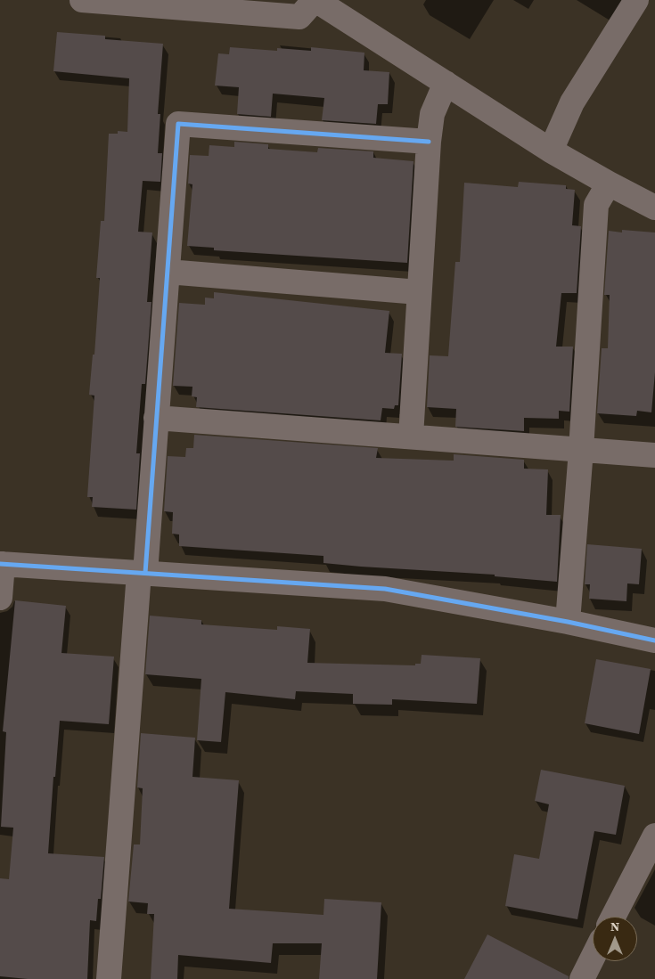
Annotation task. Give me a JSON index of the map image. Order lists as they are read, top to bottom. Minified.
{"north":"top"}
